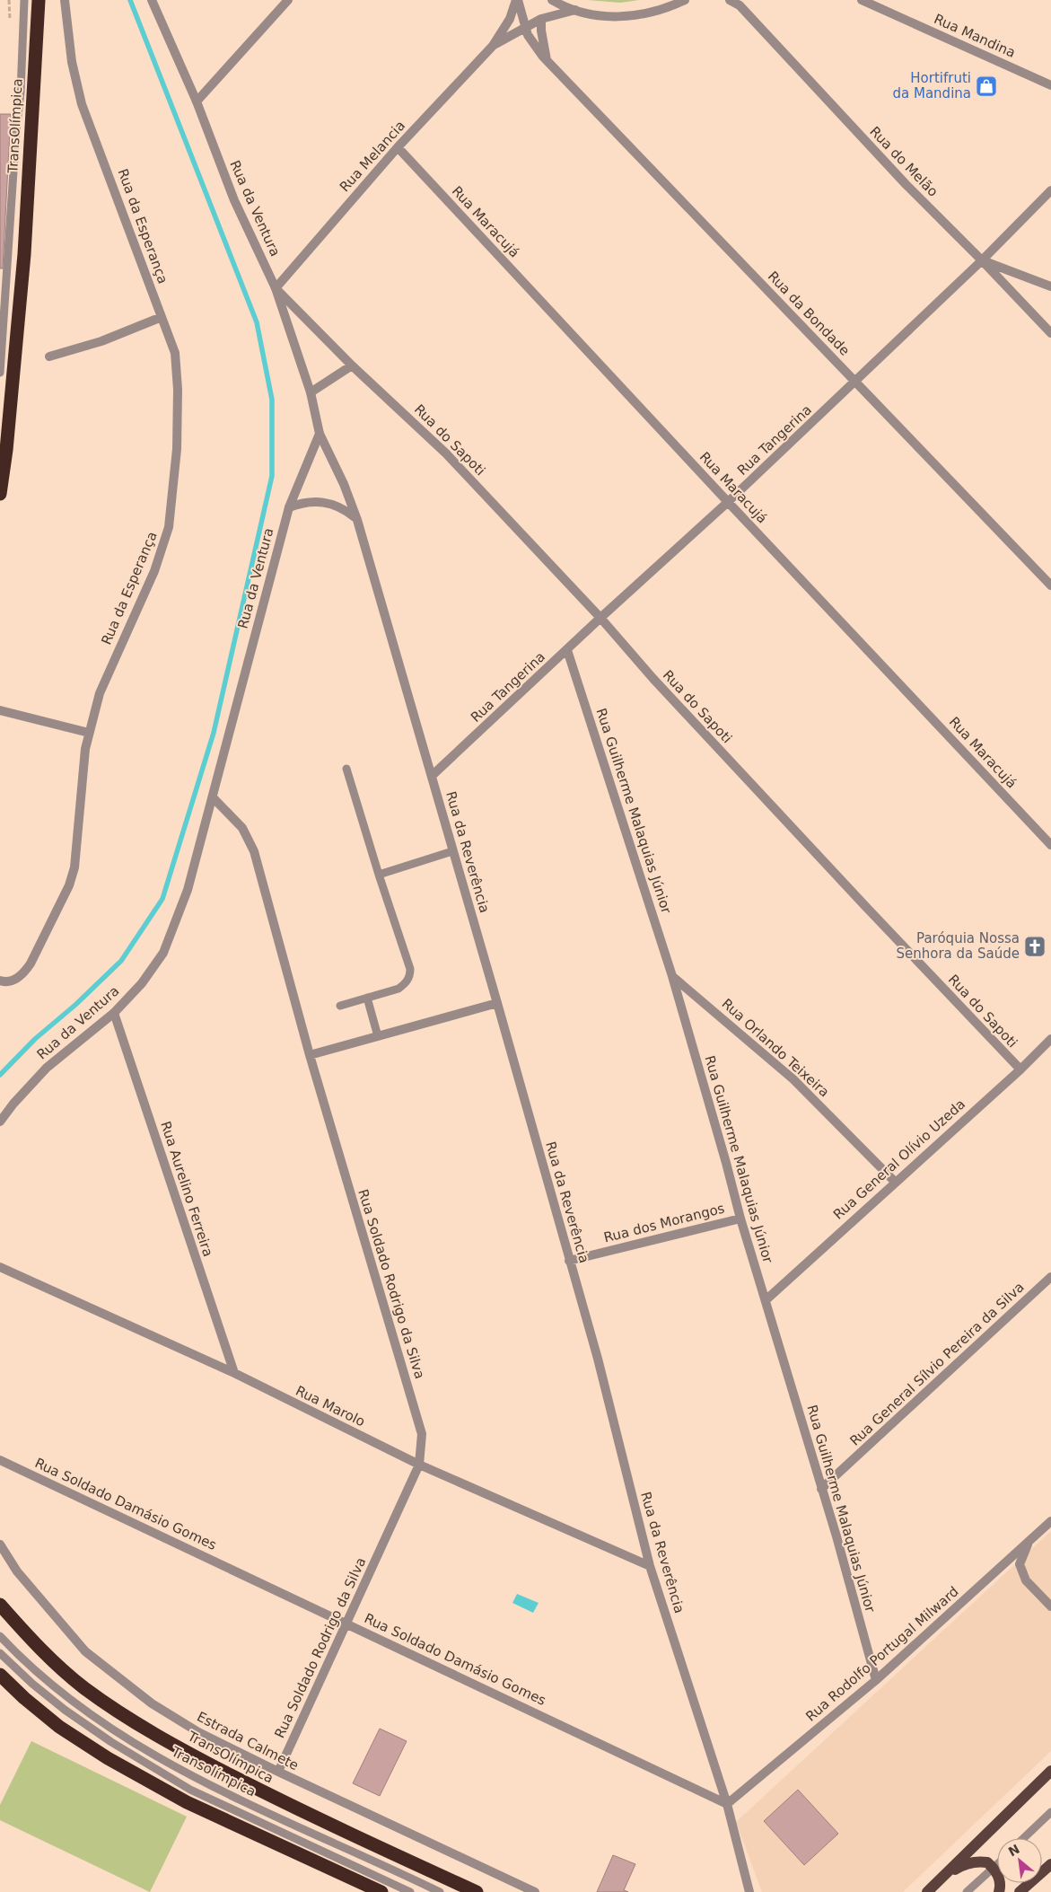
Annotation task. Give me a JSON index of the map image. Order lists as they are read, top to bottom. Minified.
{"streets":{"highway":["TransOlímpica"],"street":["Rua Mandina","Rua Melancia","Rua do Melão","Rua da Ventura","Rua Maracujá","Rua da Esperança","Rua da Bondade","Rua do Sapoti","Rua Tangerina","Rua Guilherme Malaquias Júnior","Rua da Reverência","Rua Orlando Teixeira","Rua General Olívio Uzeda","Rua Aurelino Ferreira","Rua dos Morangos","Rua Soldado Rodrigo da Silva","Rua General Sílvio Pereira da Silva","Rua Marolo","Rua Soldado Damásio Gomes","Rua Rodolfo Portugal Milward","Estrada Calmete"],"lane":["Transolímpica"]},"crossings":[["Rua Melancia","Rua da Ventura"],["Rua Melancia","Rua Maracujá"],["Rua Melancia","Rua da Bondade"],["Rua Melancia","Rua do Sapoti"],["Rua do Melão","Rua Tangerina"],["Rua da Ventura","Rua do Sapoti"],["Rua da Ventura","Rua da Reverência"],["Rua da Ventura","Rua Aurelino Ferreira"],["Rua da Ventura","Rua Soldado Rodrigo da Silva"],["Rua Maracujá","Rua Tangerina"],["Rua da Bondade","Rua Tangerina"],["Rua do Sapoti","Rua Tangerina"],["Rua do Sapoti","Rua General Olívio Uzeda"],["Rua Tangerina","Rua Guilherme Malaquias Júnior"],["Rua Tangerina","Rua da Reverência"],["Rua Guilherme Malaquias Júnior","Rua Orlando Teixeira"],["Rua Guilherme Malaquias Júnior","Rua General Olívio Uzeda"],["Rua Guilherme Malaquias Júnior","Rua dos Morangos"],["Rua Guilherme Malaquias Júnior","Rua General Sílvio Pereira da Silva"],["Rua Guilherme Malaquias Júnior","Rua Rodolfo Portugal Milward"],["Rua da Reverência","Rua dos Morangos"],["Rua da Reverência","Rua Marolo"],["Rua da Reverência","Rua Soldado Damásio Gomes"],["Rua da Reverência","Rua Rodolfo Portugal Milward"],["Rua Orlando Teixeira","Rua General Olívio Uzeda"],["Rua Aurelino Ferreira","Rua Marolo"],["Rua Soldado Rodrigo da Silva","Rua Marolo"],["Rua Soldado Rodrigo da Silva","Rua Soldado Damásio Gomes"],["Rua Soldado Rodrigo da Silva","Estrada Calmete"],["Rua Soldado Damásio Gomes","Rua Rodolfo Portugal Milward"]],"places":{"shop":["Hortifruti da Mandina"],"church":["Paróquia Nossa Senhora da Saúde"]},"north":"top left"}
